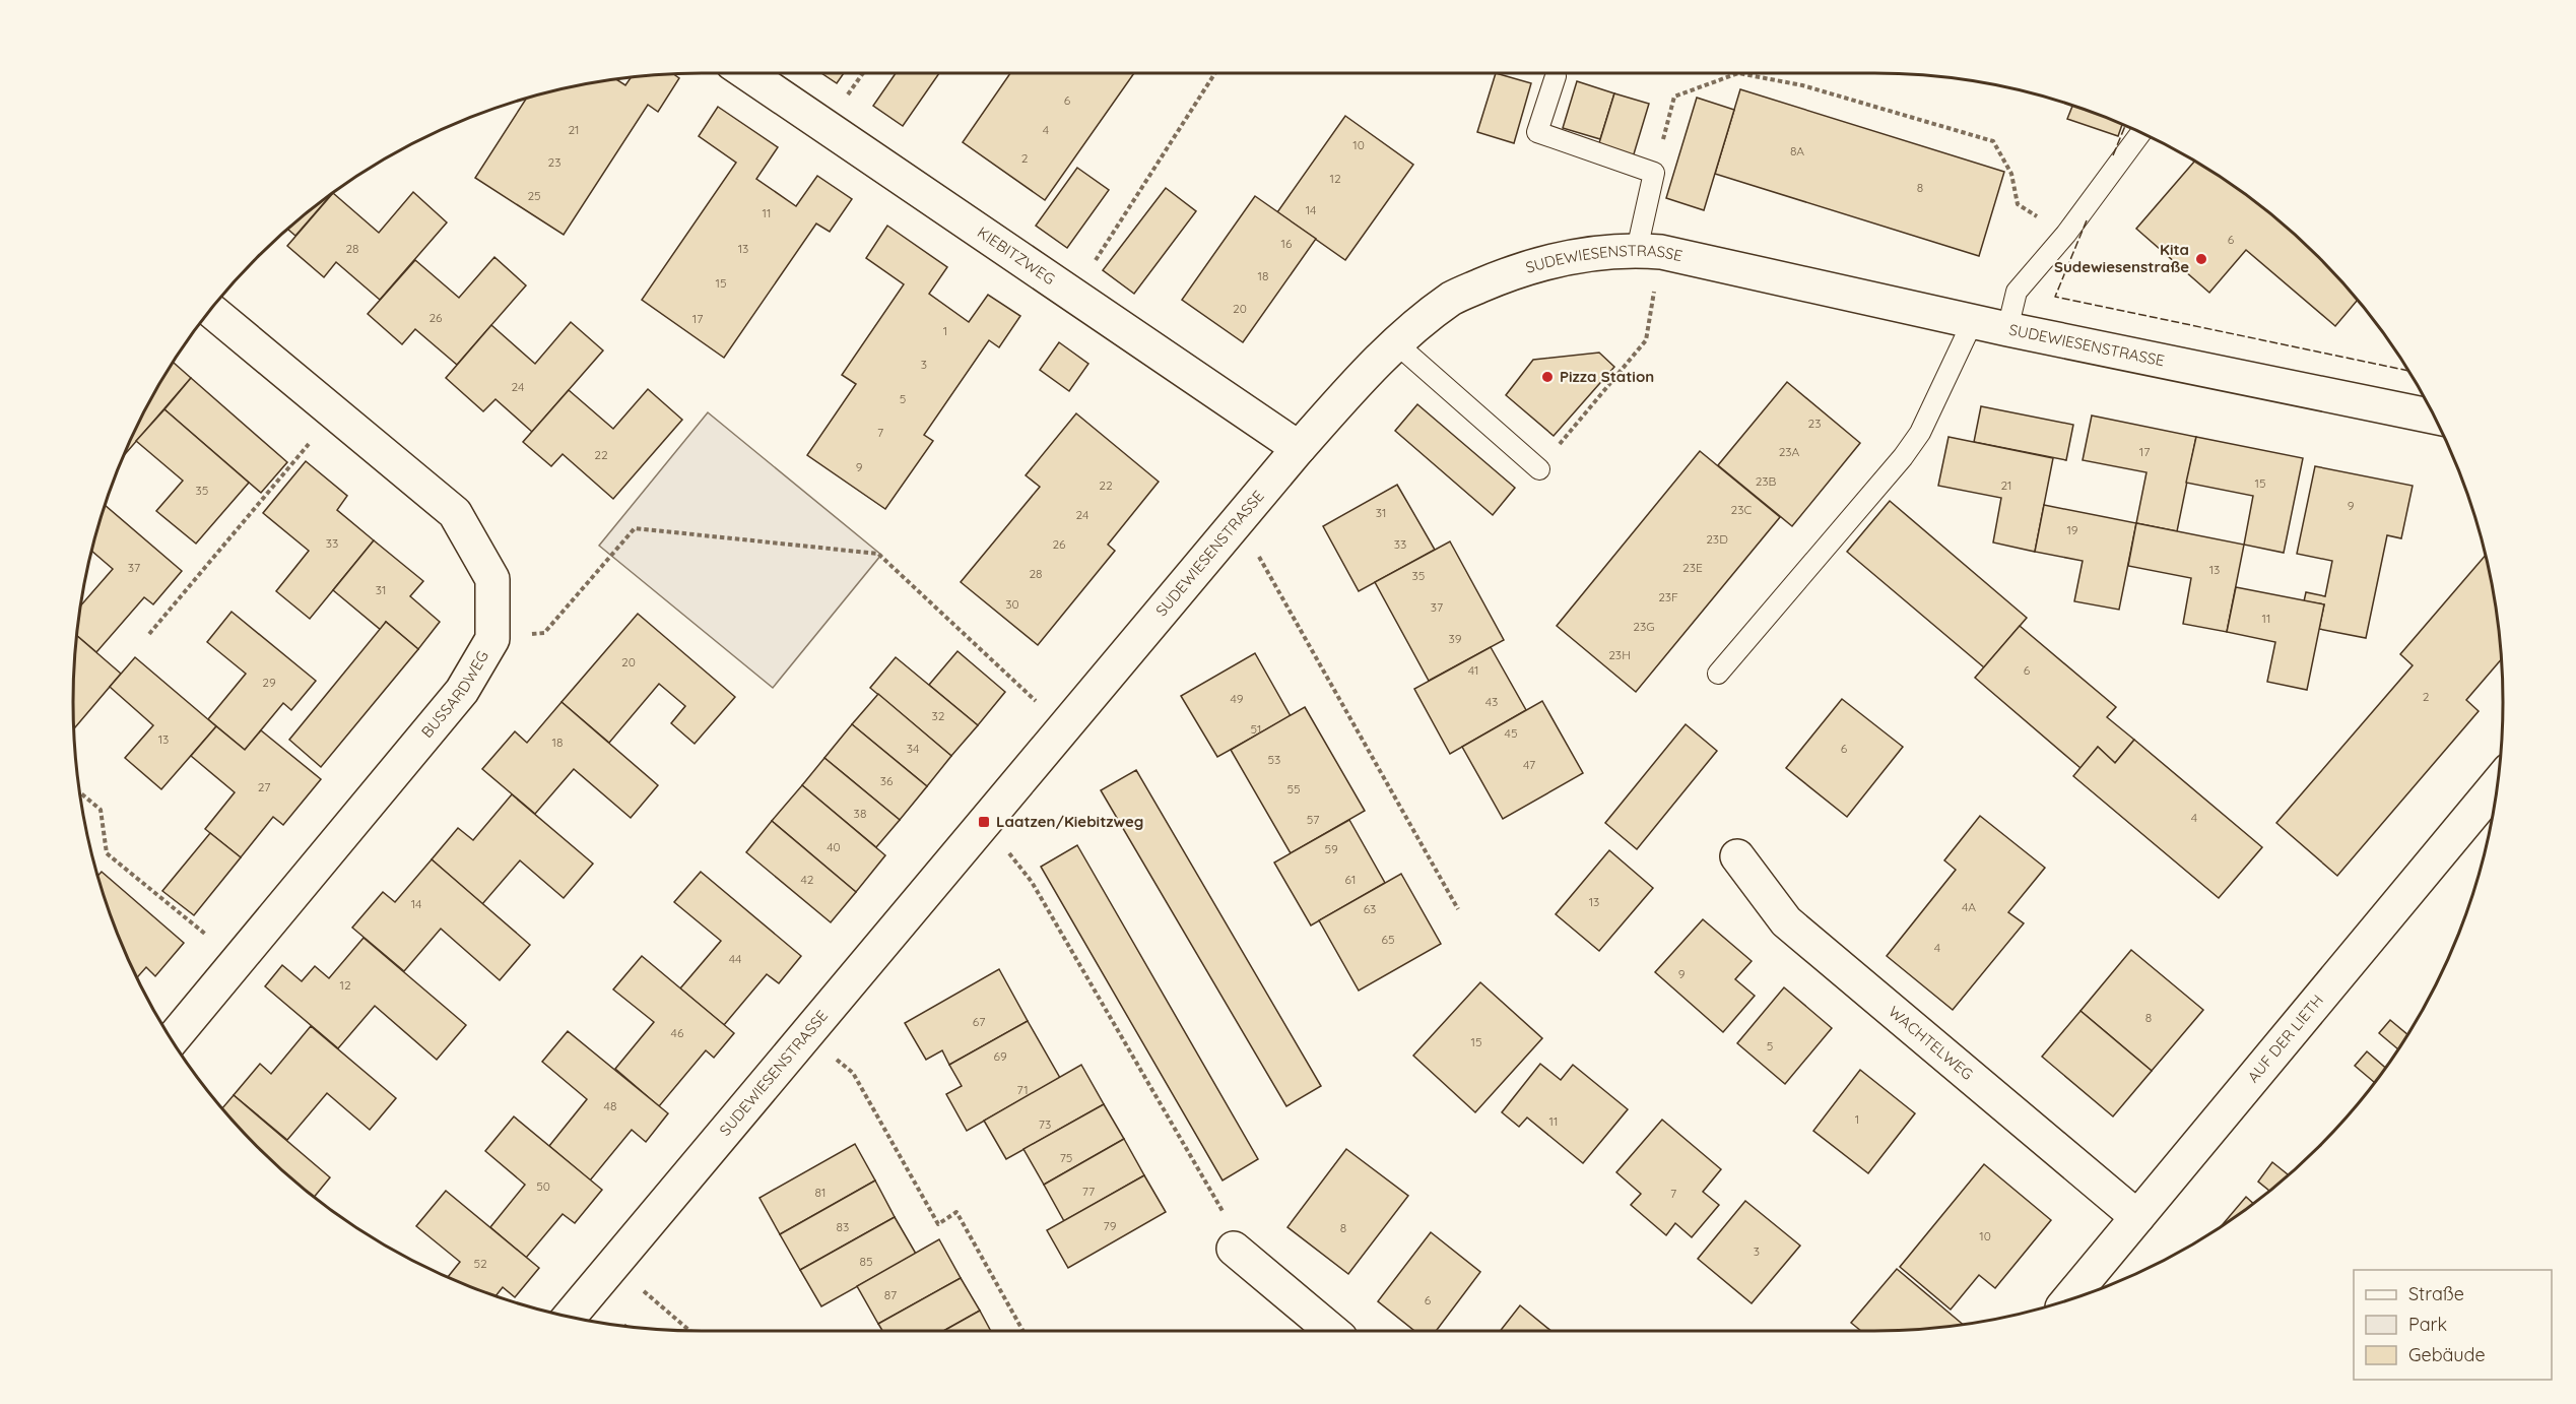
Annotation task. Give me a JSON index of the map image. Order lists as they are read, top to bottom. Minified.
{"streets":{"street":["KIEBITZWEG","SUDEWIESENSTRASSE","BUSSARDWEG","AUF DER LIETH","WACHTELWEG"]},"crossings":[["KIEBITZWEG","SUDEWIESENSTRASSE"],["AUF DER LIETH","WACHTELWEG"]],"places":{"other":["Kita Sudewiesenstraße","Pizza Station"],"transit":["Laatzen/Kiebitzweg"]},"house_numbers":["6","21","4","10","8A","2","23","12","8","25","14","11","6","16","28","13","18","15","20","26","17","1","3","24","5","23","7","23A","17","22","9","23B","15","22","21","35","9","23C","31","24","19","23D","33","26","33","37","23E","13","28","35","31","23F","30","37","11","23G","39","23H","20","41","6","29","2","49","43","32","51","45","13","18","34","6","53","47","36","27","55","38","4","57","40","59","42","61","13","14","4A","63","65","4","44","9","12","8","67","46","15","5","69","71","48","1","11","73","75","50","77","81","7","79","83","8","10","3","85","52","87","6"],"legend":["Straße","Park","Gebäude"]}
